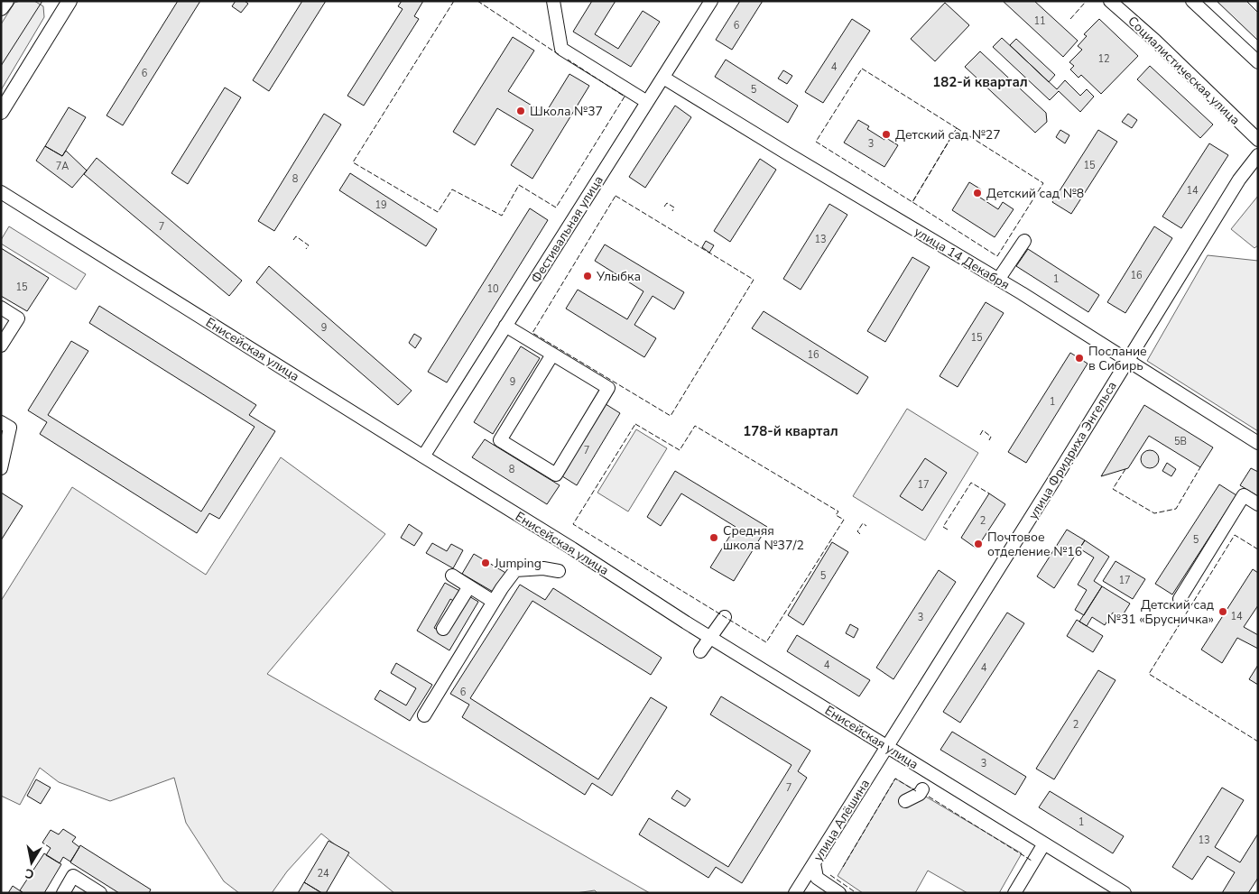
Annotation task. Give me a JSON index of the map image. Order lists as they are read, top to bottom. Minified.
{"streets":{"street":["Социалистическая улица","Фестивальная улица","улица 14 Декабря","Енисейская улица","улица Фридриха Энгельса","улица Алёшина"]},"crossings":[["Фестивальная улица","улица 14 Декабря"],["Фестивальная улица","Енисейская улица"],["улица 14 Декабря","улица Фридриха Энгельса"],["Енисейская улица","улица Фридриха Энгельса"],["Енисейская улица","улица Алёшина"],["улица Фридриха Энгельса","улица Алёшина"]],"districts":["182-й квартал","178-й квартал"],"places":["Школа №37","Детский сад №27","Детский сад №8","Улыбка","Послание в Сибирь","Средняя школа №37/2","Почтовое отделение №16","Jumping","Детский сад №31 «Брусничка»"],"house_numbers":["11","6","12","4","6","5","3","15","7А","8","14","19","7","13","16","1","15","10","9","15","16","9","1","5В","7","8","17","2","5","5","17","14","3","4","4","6","2","3","7","1","13","24"],"north":"bottom"}
